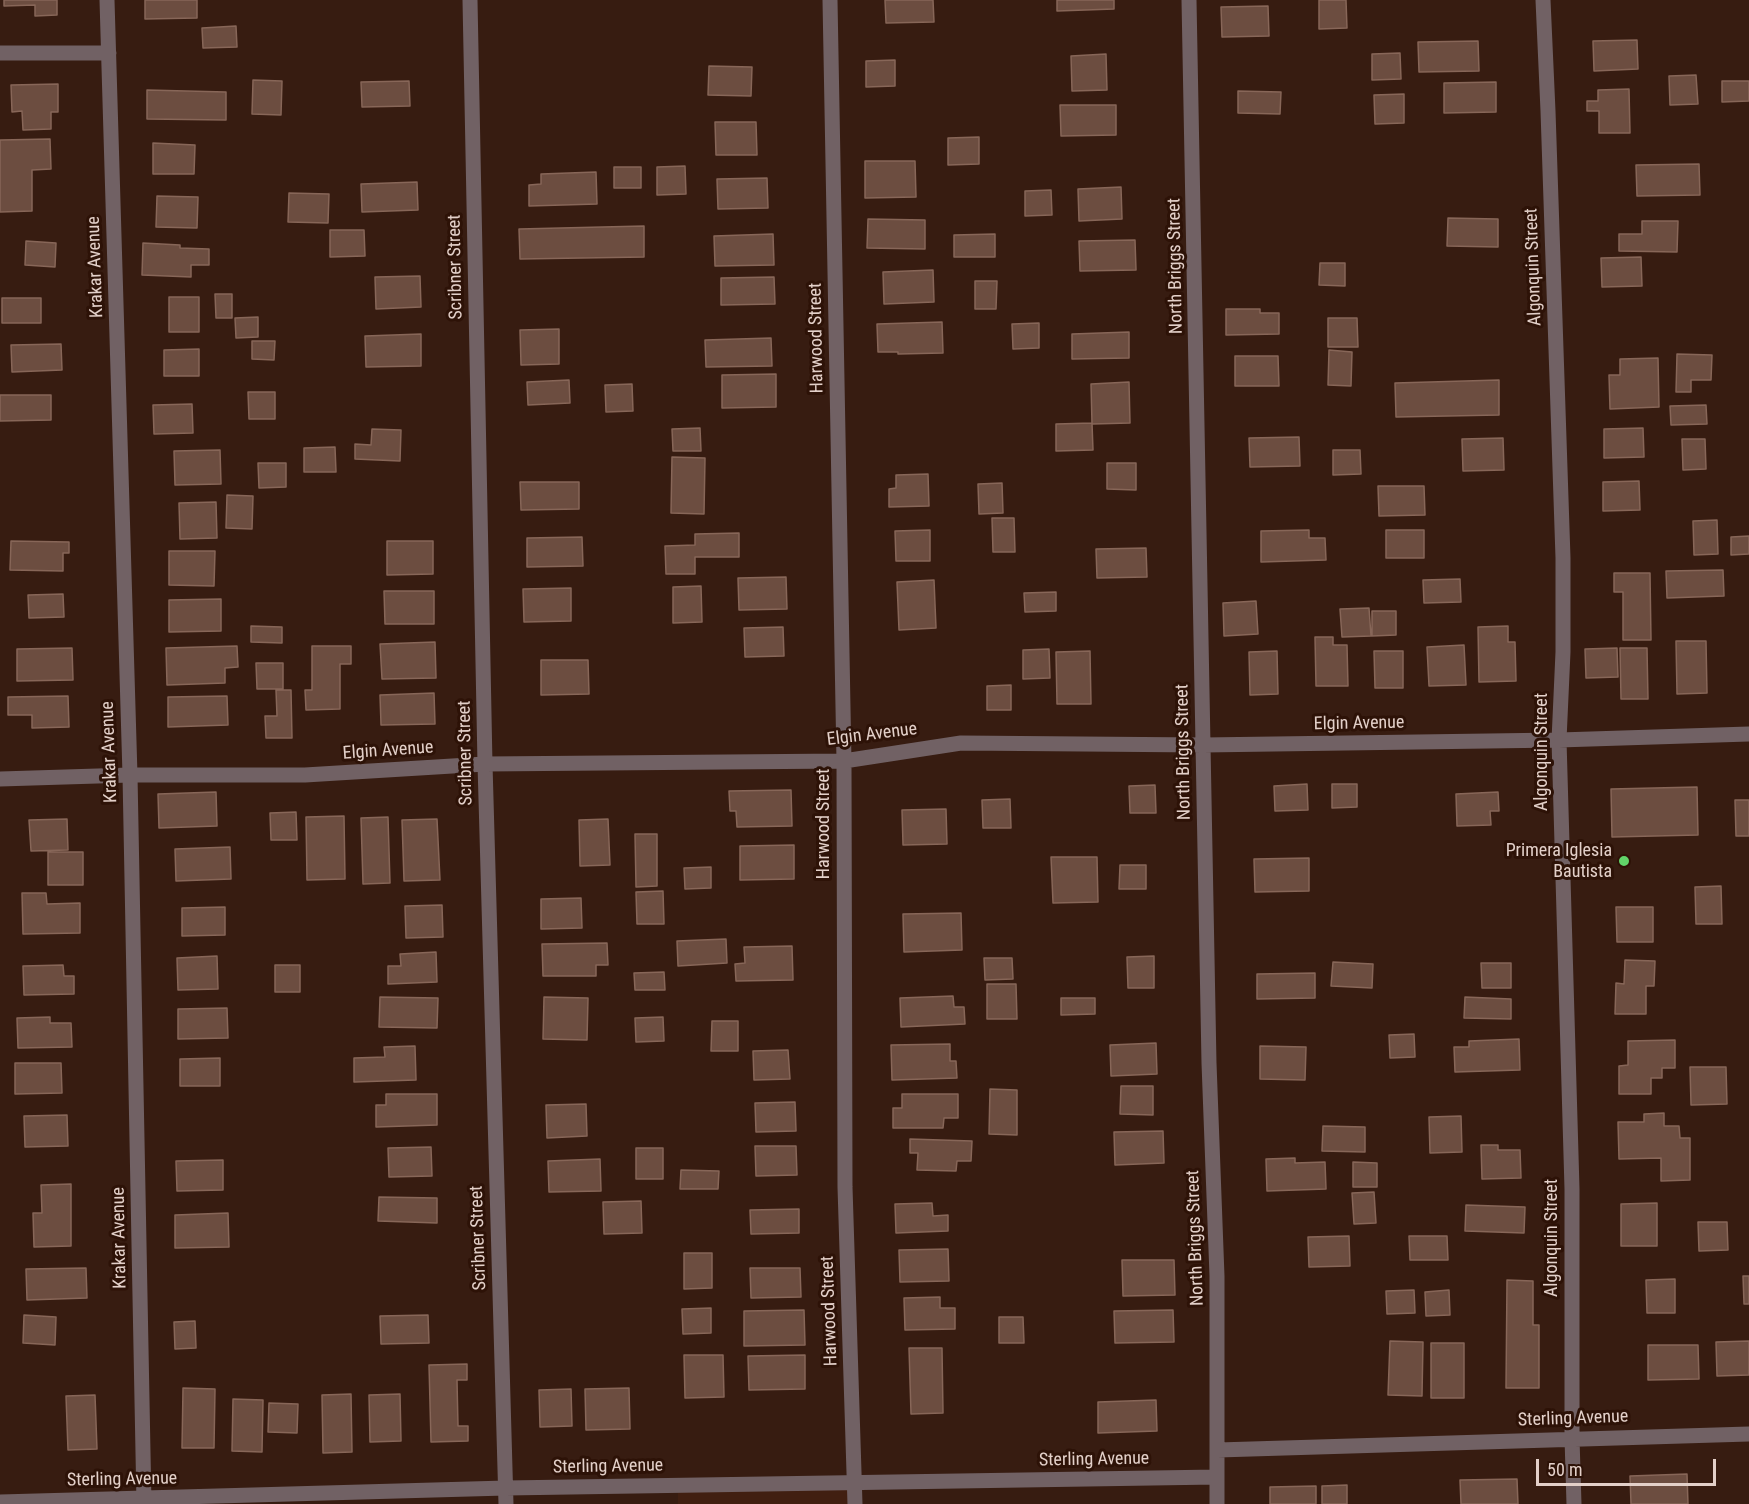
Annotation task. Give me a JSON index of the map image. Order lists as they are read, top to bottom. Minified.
{"streets":{"street":["North Briggs Street","Krakar Avenue","Scribner Street","Algonquin Street","Harwood Street","Elgin Avenue","Sterling Avenue"]},"crossings":[["North Briggs Street","Elgin Avenue"],["North Briggs Street","Sterling Avenue"],["Krakar Avenue","Elgin Avenue"],["Krakar Avenue","Sterling Avenue"],["Scribner Street","Elgin Avenue"],["Scribner Street","Sterling Avenue"],["Algonquin Street","Elgin Avenue"],["Algonquin Street","Sterling Avenue"],["Harwood Street","Elgin Avenue"],["Harwood Street","Sterling Avenue"]],"places":["Primera Iglesia Bautista"],"scale_bar":"50 m"}
